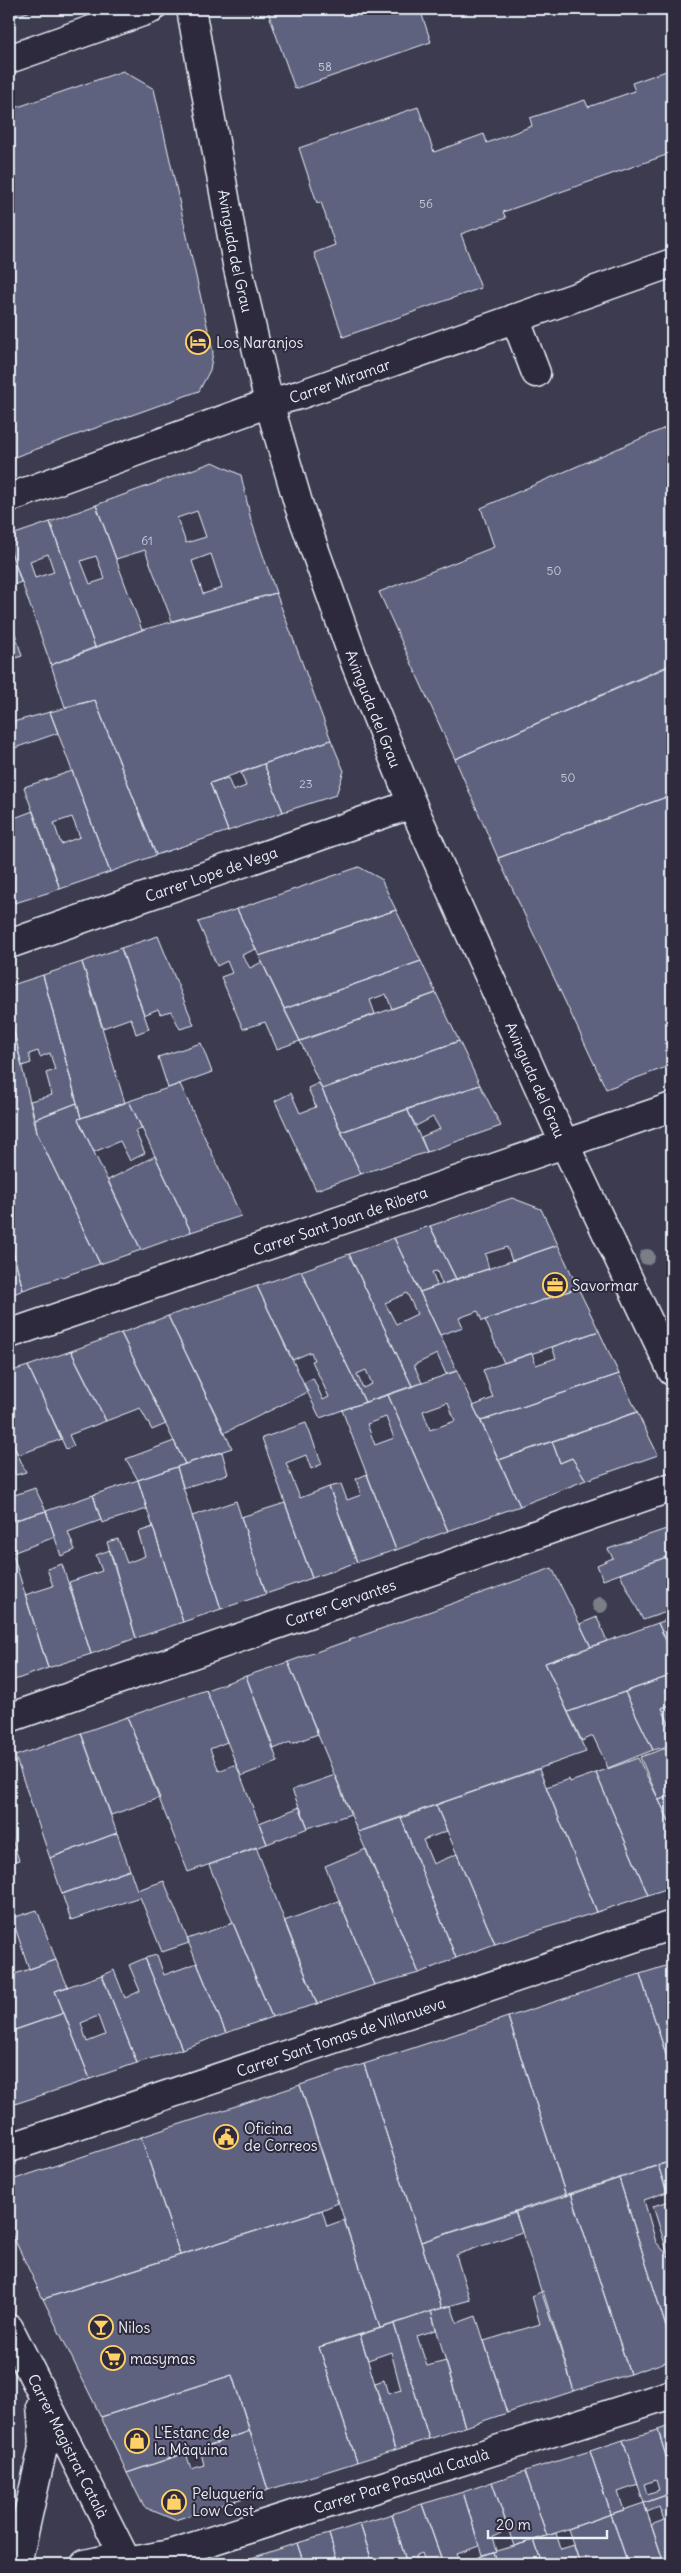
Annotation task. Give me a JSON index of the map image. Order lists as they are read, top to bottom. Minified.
{"streets":{"street":["Avinguda del Grau","Carrer Miramar","Carrer Lope de Vega","Carrer Sant Joan de Ribera","Carrer Cervantes","Carrer Sant Tomas de Villanueva","Carrer Magistrat Català","Carrer Pare Pasqual Català"]},"crossings":[["Avinguda del Grau","Carrer Miramar"],["Avinguda del Grau","Carrer Lope de Vega"],["Avinguda del Grau","Carrer Sant Joan de Ribera"],["Carrer Magistrat Català","Carrer Pare Pasqual Català"]],"places":{"hotel":["Los Naranjos"],"office":["Savormar"],"public building":["Oficina de Correos"],"bar":["Nilos"],"supermarket":["masymas"],"shop":["L'Estanc de la Màquina","Peluquería Low Cost"]},"house_numbers":["58","56","61","50","50","23"],"scale_bar":"20 m"}
